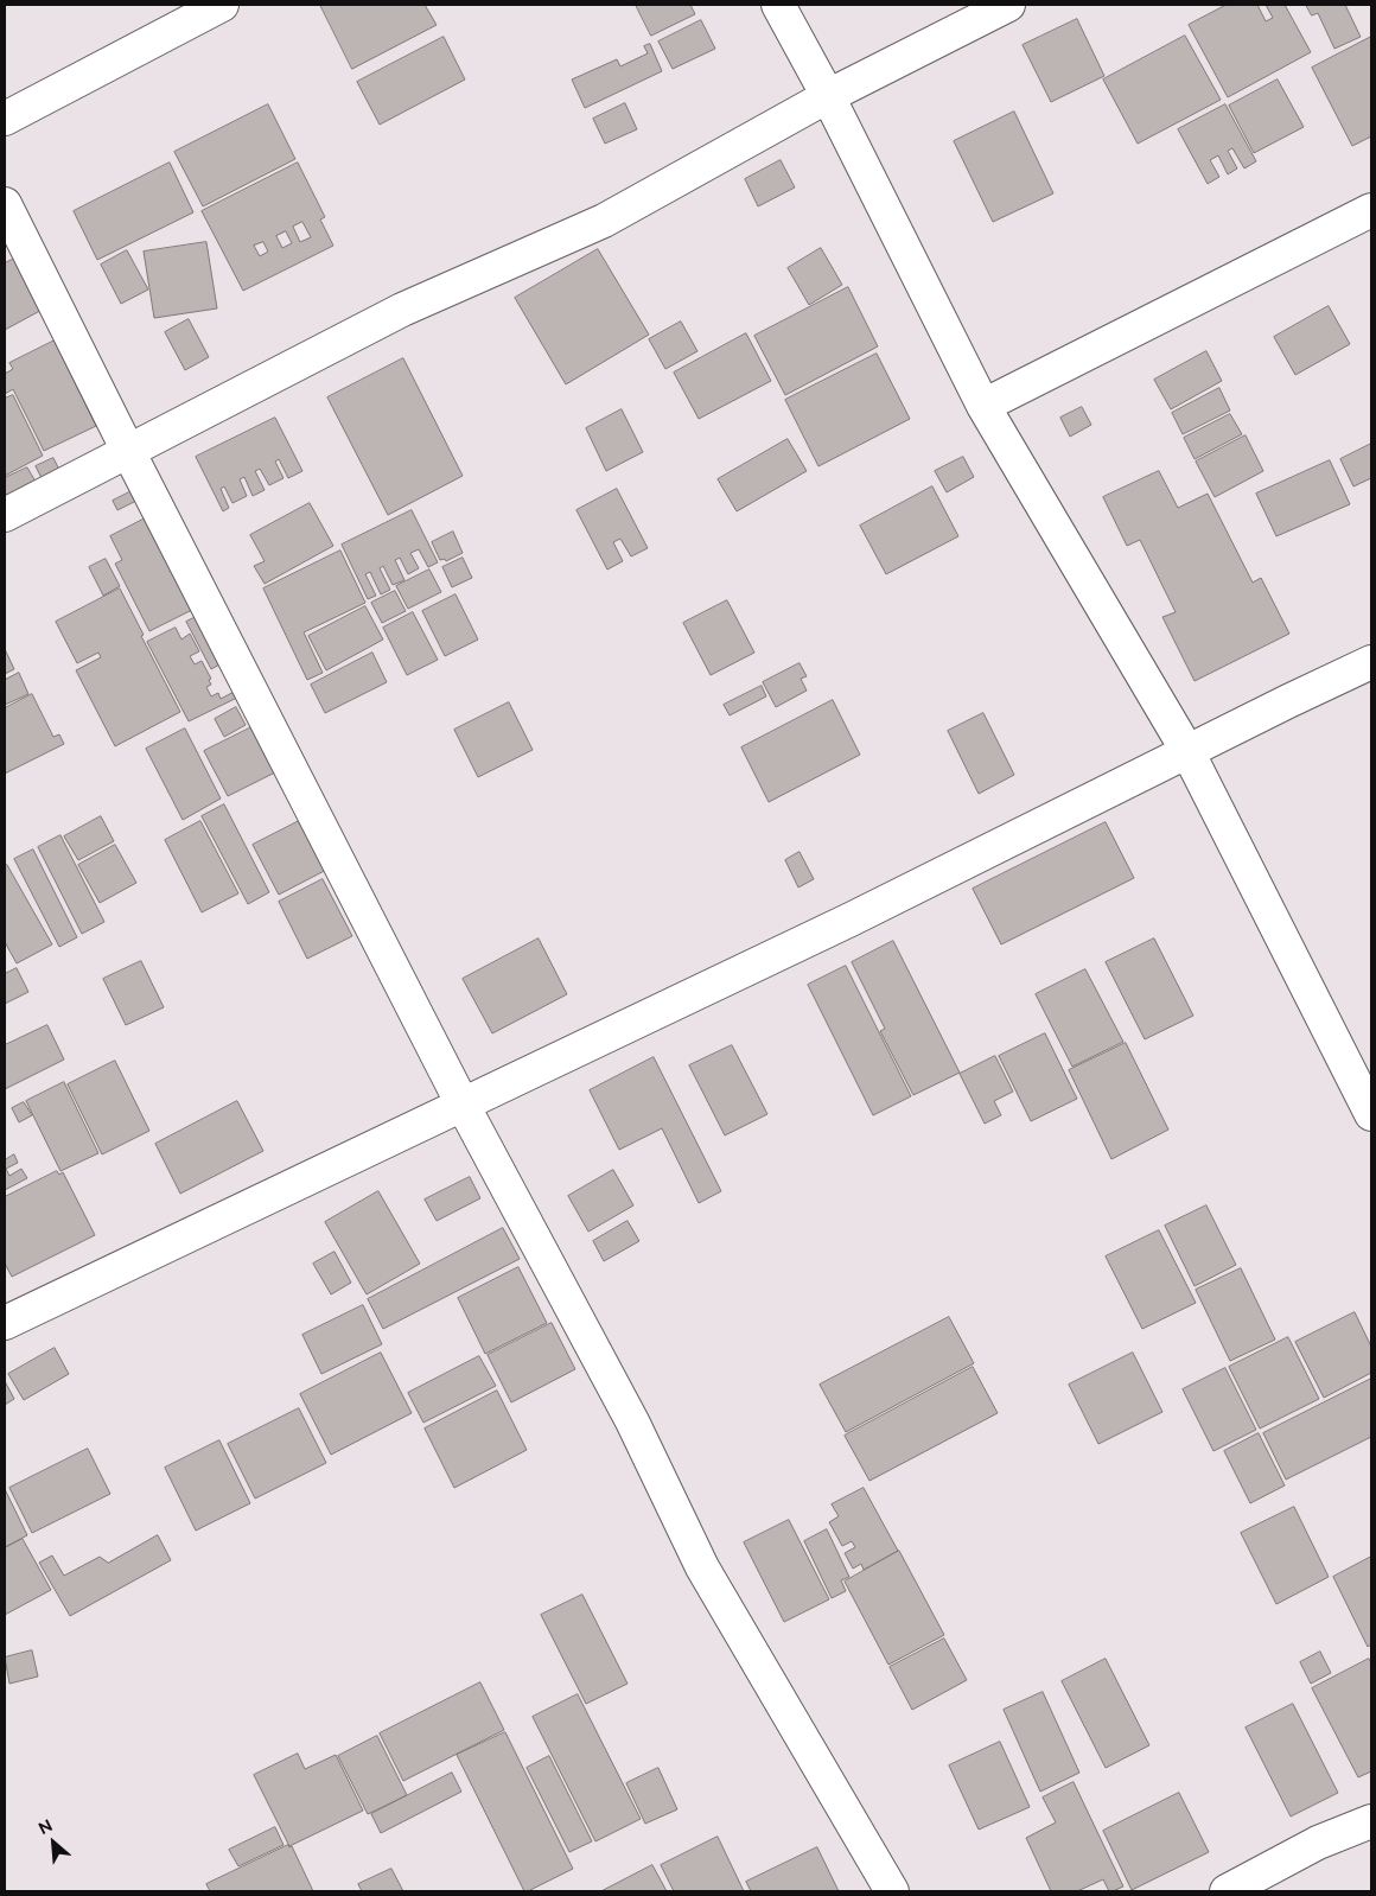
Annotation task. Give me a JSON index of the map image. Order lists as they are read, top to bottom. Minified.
{"north":"top left"}
